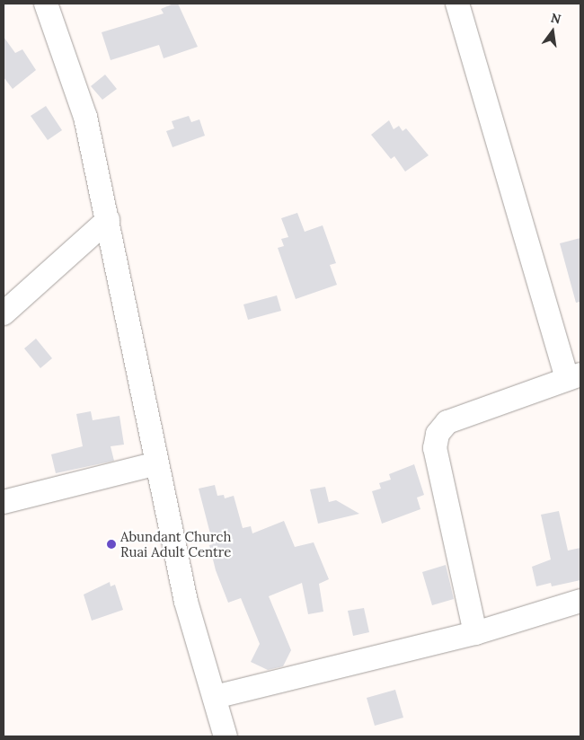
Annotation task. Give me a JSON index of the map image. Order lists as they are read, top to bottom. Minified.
{"places":["Abundant Church Ruai Adult Centre"],"north":"top"}
